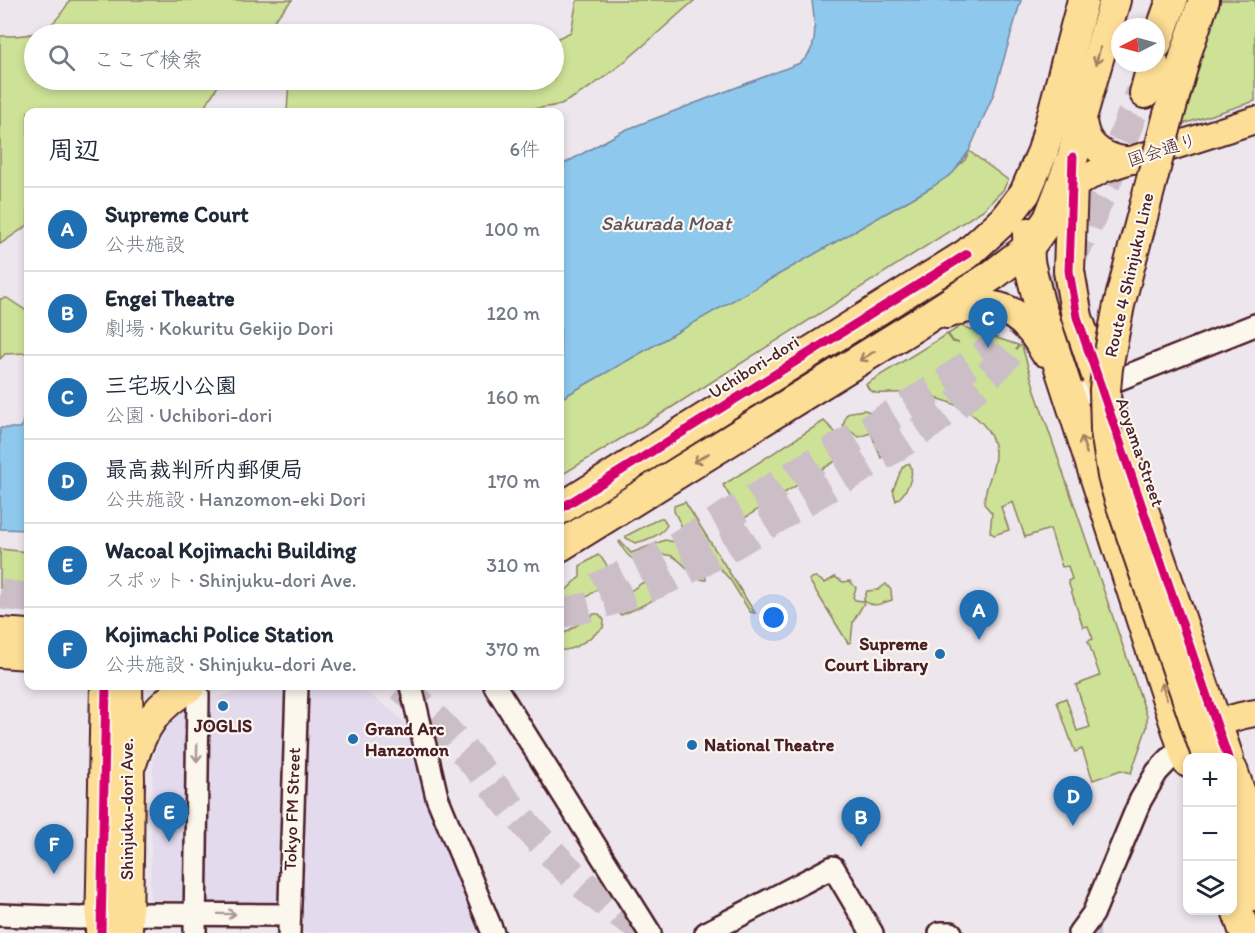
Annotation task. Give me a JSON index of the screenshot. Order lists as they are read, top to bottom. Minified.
{"streets":{"highway":["Route 4 Shinjuku Line","Uchibori-dori","Aoyama Street","Shinjuku-dori Ave."],"main road":["国会通り"],"street":["Tokyo FM Street"]},"crossings":[["国会通り","Aoyama Street"]],"water":["Sakurada Moat"],"places":["Supreme Court Library","JOGLIS","Grand Arc Hanzomon","National Theatre"],"north":"left","page":{"search":"ここで検索","heading":["周辺","6件"],"list":[{"mark":"A","name":"Supreme Court","note":"公共施設","value":"100 m"},{"mark":"B","name":"Engei Theatre","note":"劇場 · Kokuritu Gekijo Dori","value":"120 m"},{"mark":"C","name":"三宅坂小公園","note":"公園 · Uchibori-dori","value":"160 m"},{"mark":"D","name":"最高裁判所内郵便局","note":"公共施設 · Hanzomon-eki Dori","value":"170 m"},{"mark":"E","name":"Wacoal Kojimachi Building","note":"スポット · Shinjuku-dori Ave.","value":"310 m"},{"mark":"F","name":"Kojimachi Police Station","note":"公共施設 · Shinjuku-dori Ave.","value":"370 m"}],"pins":["C","A","D","E","B","F"],"map_buttons":["+","−"]}}
